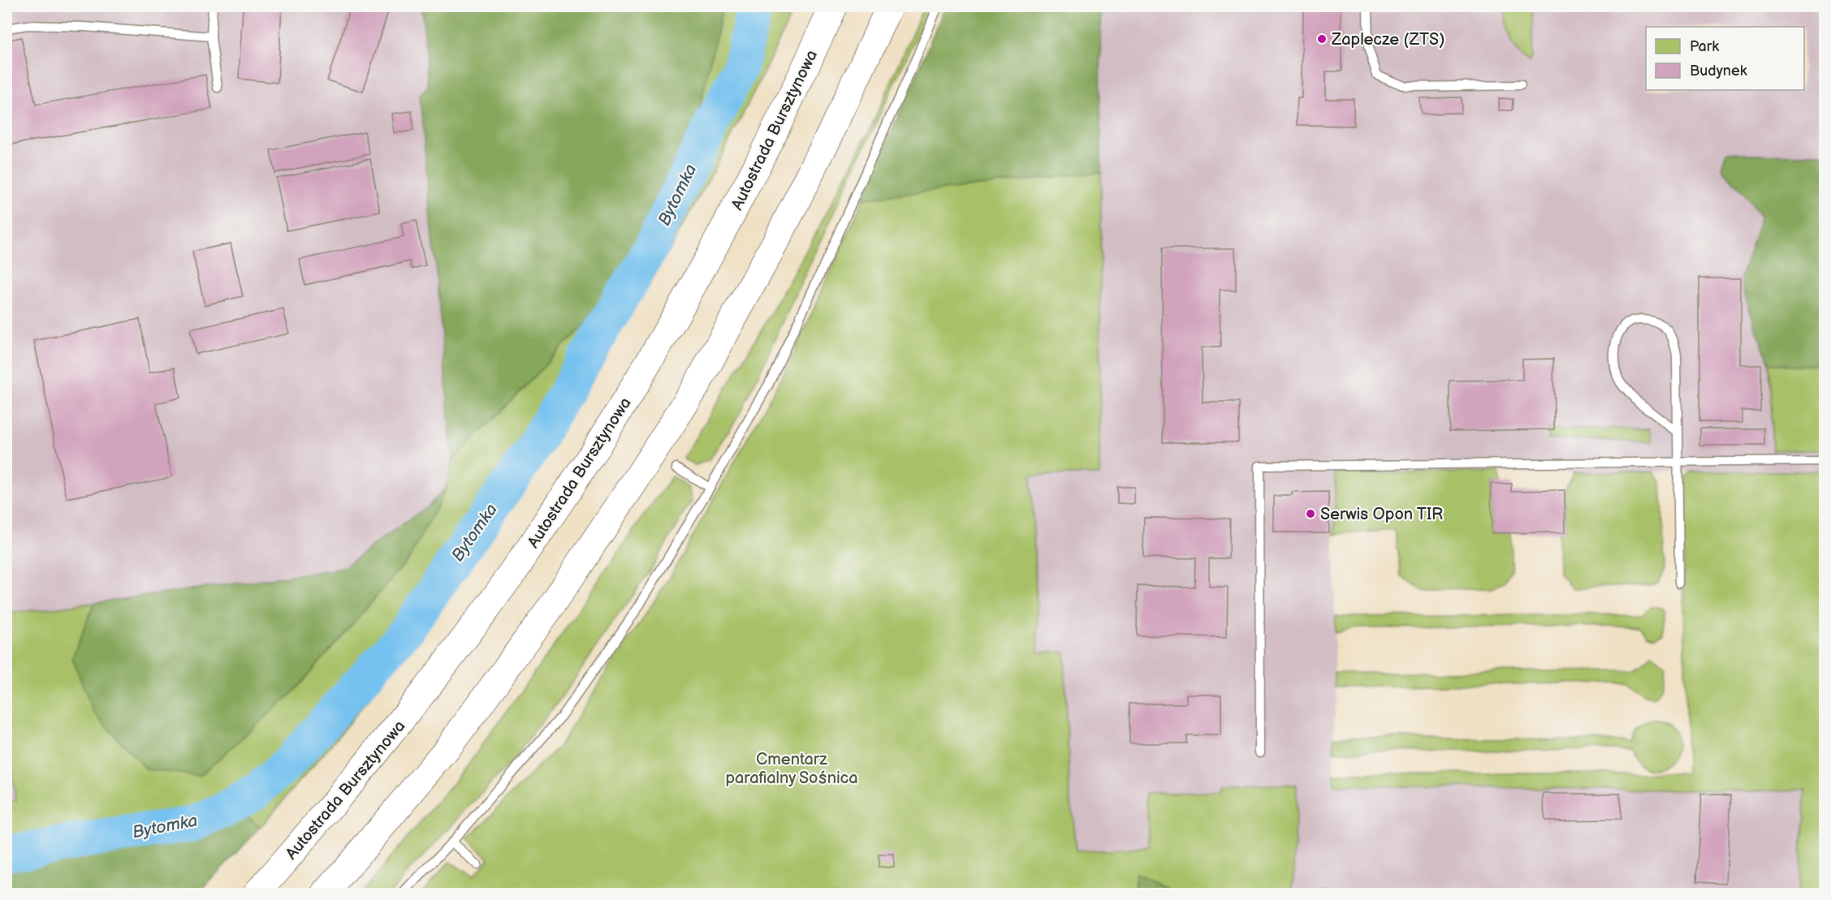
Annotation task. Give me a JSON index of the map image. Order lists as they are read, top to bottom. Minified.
{"streets":{"highway":["Autostrada Bursztynowa"]},"water":["Bytomka"],"parks":["Cmentarz parafialny Sośnica"],"places":["Zaplecze (ZTS)","Serwis Opon TIR"],"legend":["Park","Budynek"]}
